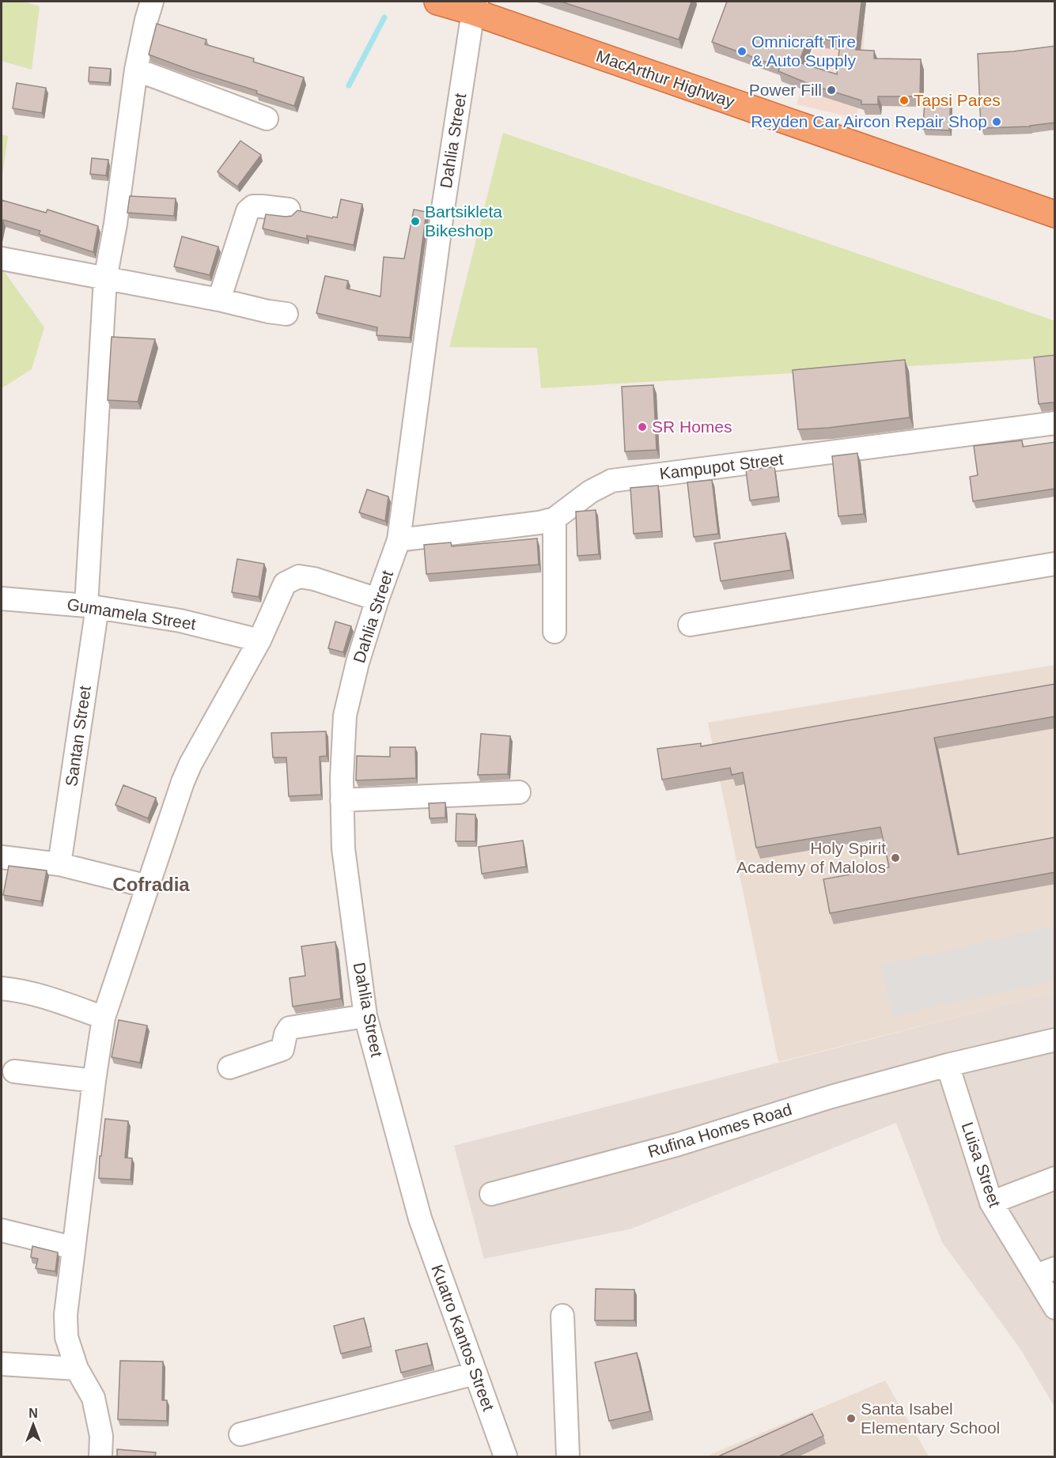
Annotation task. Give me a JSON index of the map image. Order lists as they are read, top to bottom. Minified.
{"streets":{"highway":["MacArthur Highway"],"street":["Dahlia Street","Kampupot Street","Gumamela Street","Santan Street","Rufina Homes Road","Luisa Street","Kuatro Kantos Street"]},"crossings":[["MacArthur Highway","Dahlia Street"],["Dahlia Street","Kampupot Street"],["Dahlia Street","Kuatro Kantos Street"],["Gumamela Street","Santan Street"],["Rufina Homes Road","Luisa Street"]],"districts":["Cofradia"],"places":["Omnicraft Tire & Auto Supply","Power Fill","Tapsi Pares","Reyden Car Aircon Repair Shop","Bartsikleta Bikeshop","SR Homes","Holy Spirit Academy of Malolos","Santa Isabel Elementary School"],"north":"top"}
